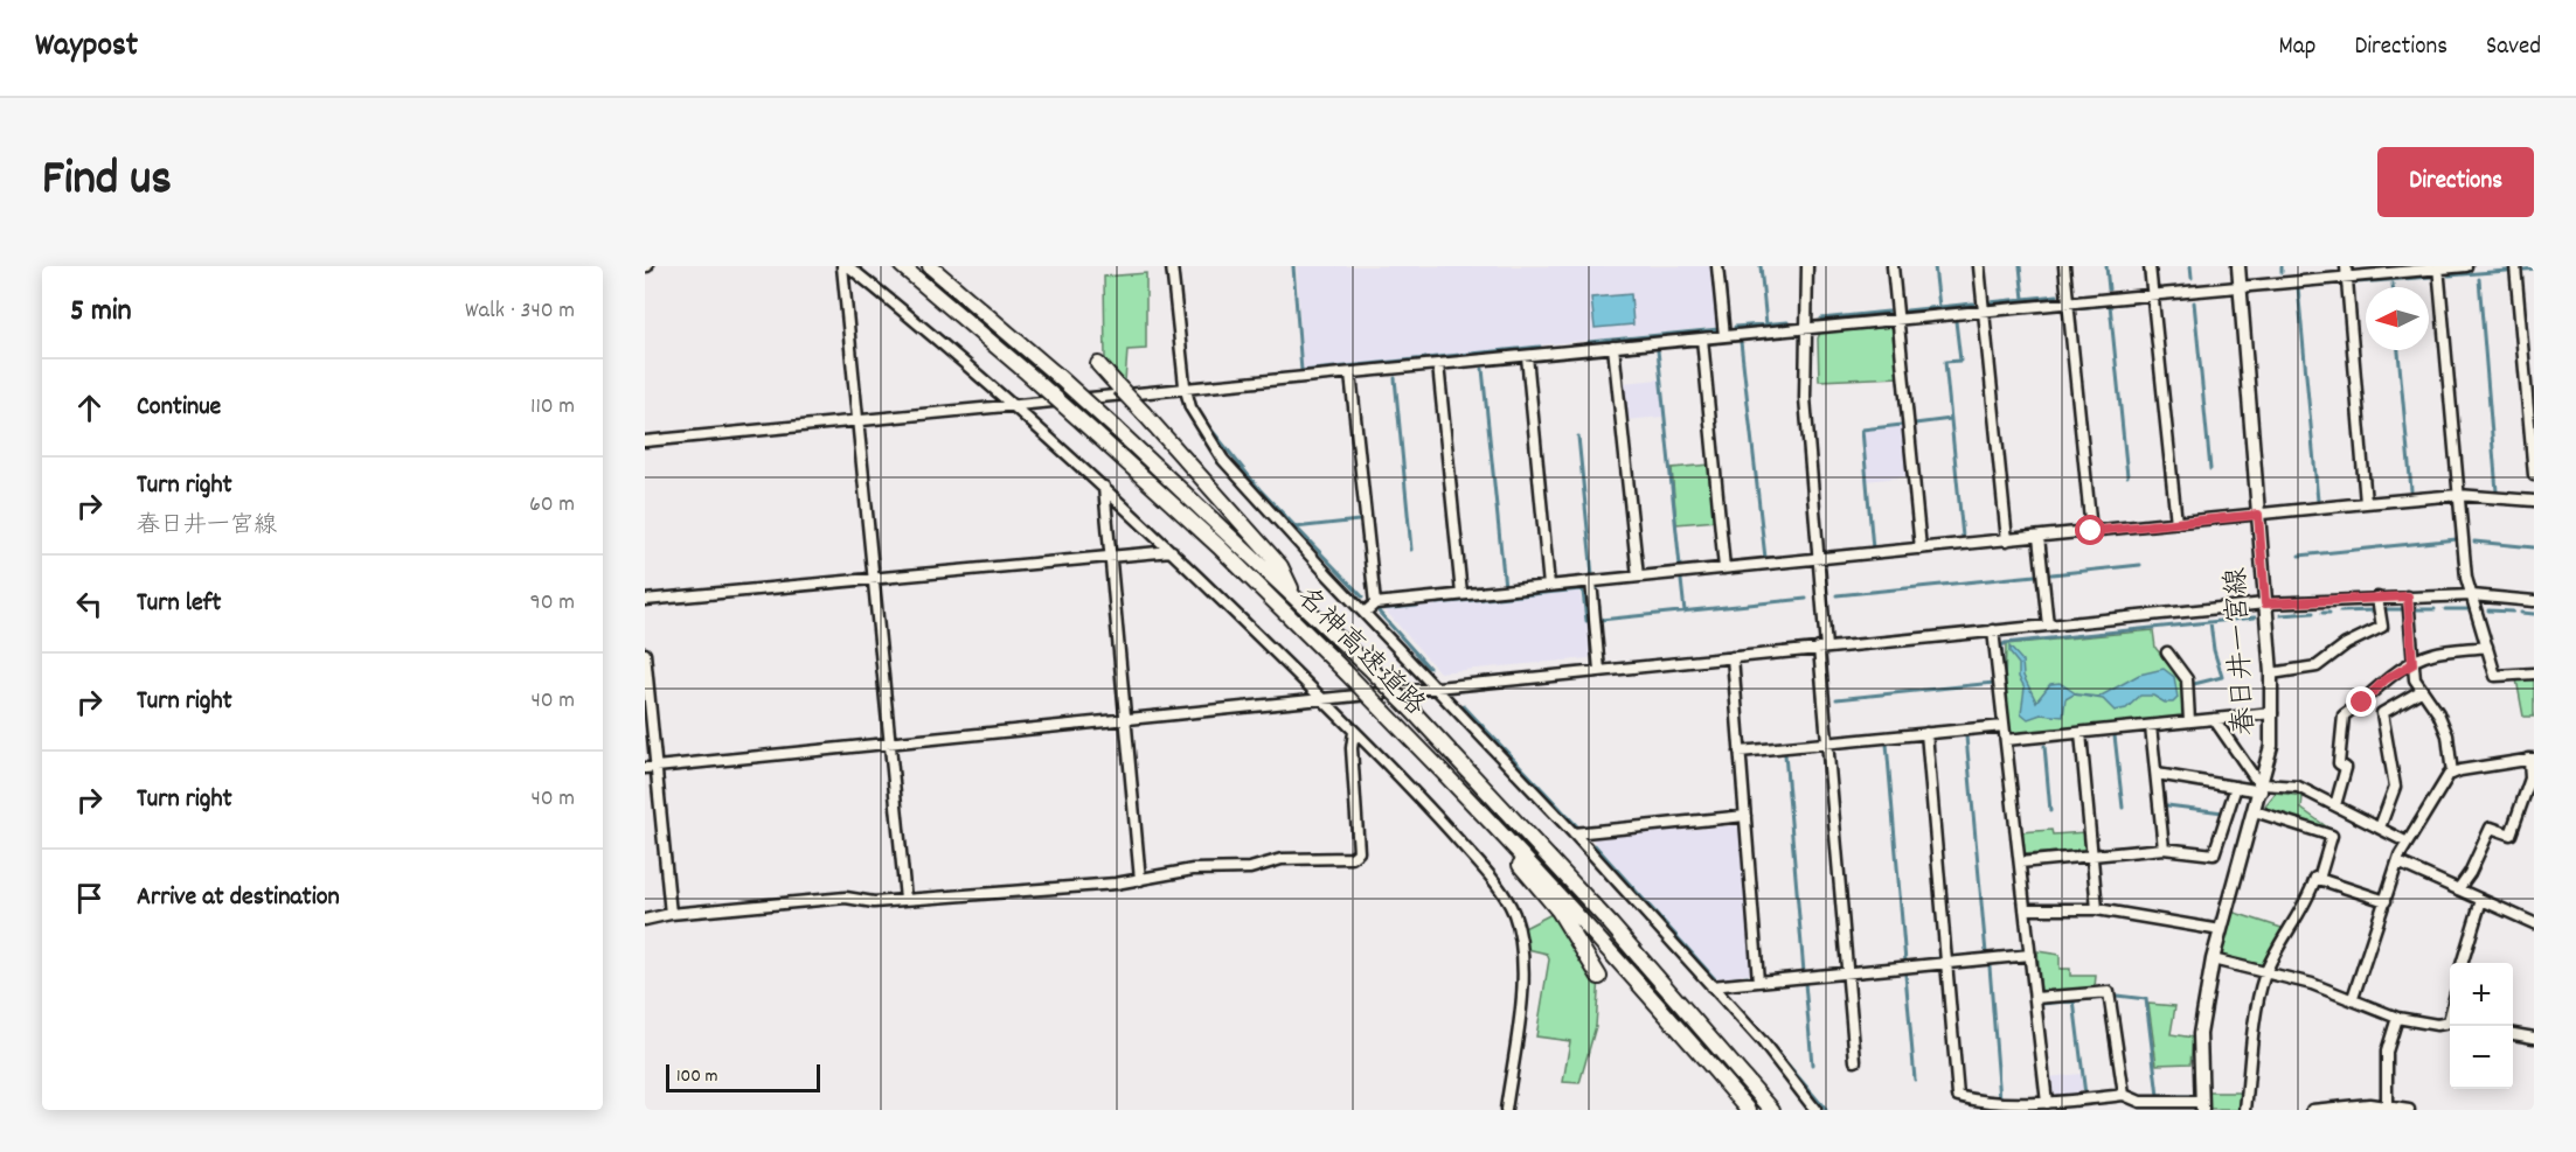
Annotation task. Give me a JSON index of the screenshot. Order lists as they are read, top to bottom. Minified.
{"streets":{"highway":["名神高速道路"],"main road":["春日井一宮線"]},"scale_bar":"100 m","north":"left","page":{"header":"Waypost","nav":["Map","Directions","Saved"],"title":"Find us","buttons":"Directions","heading":["5 min","Walk · 340 m"],"list":[["Continue","110 m"],["Turn right","春日井一宮線","60 m"],["Turn left","90 m"],["Turn right","40 m"],["Turn right","40 m"],"Arrive at destination"],"map_buttons":["+","−"],"scale":"100 m"}}
